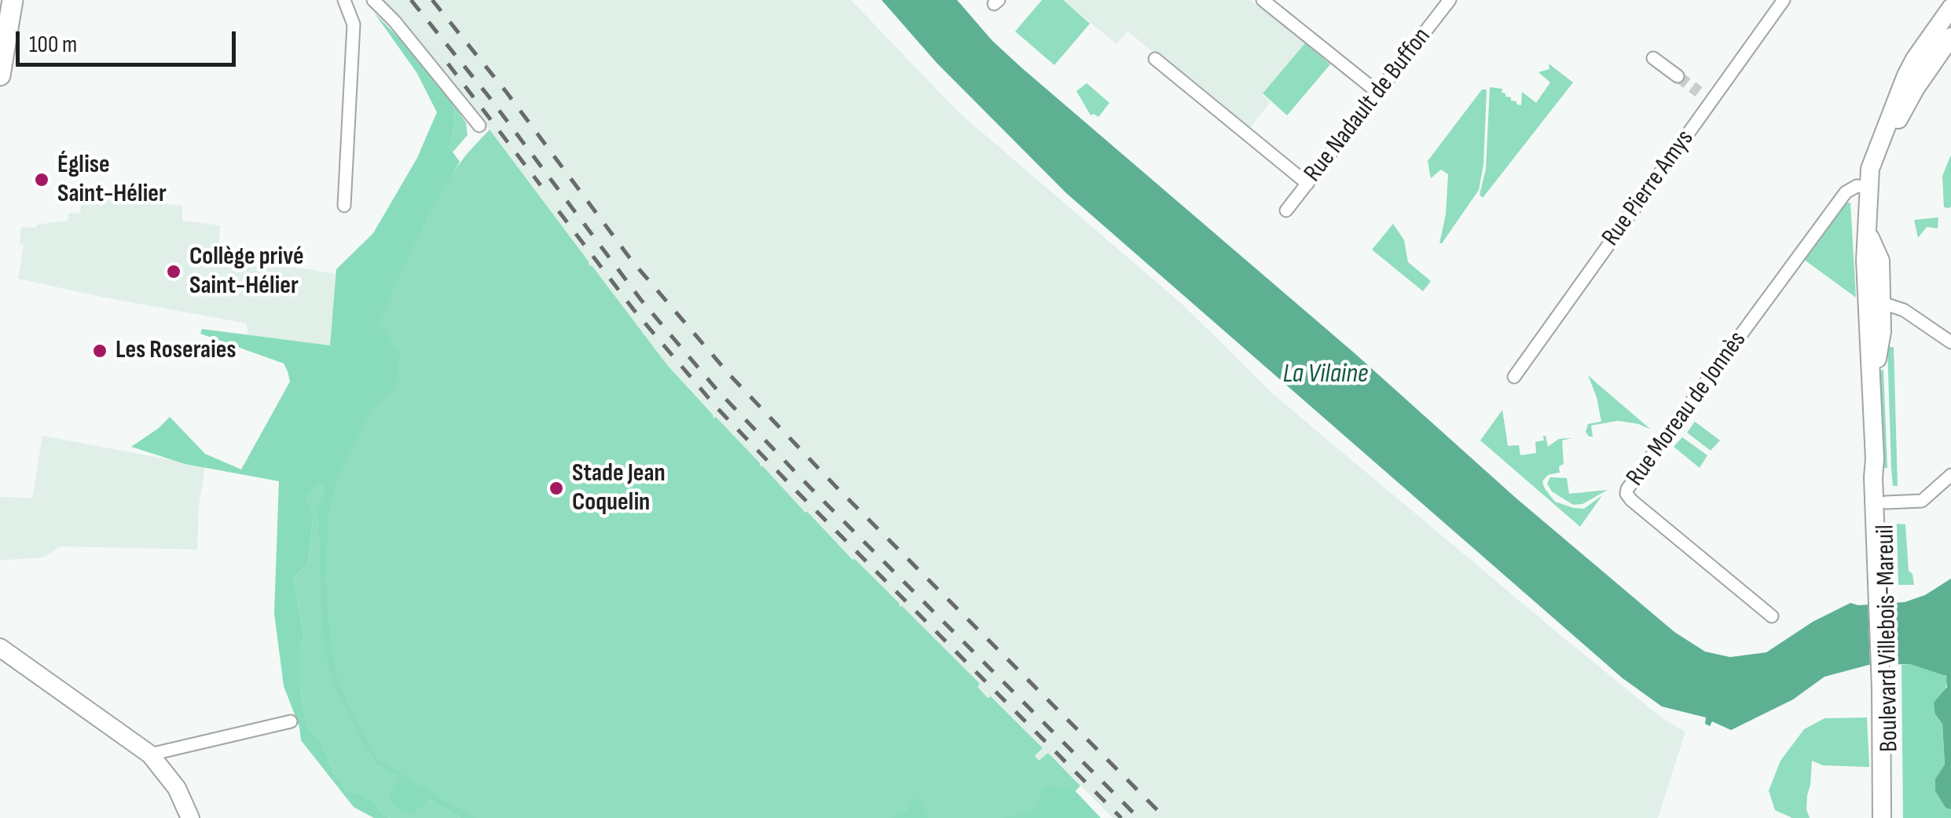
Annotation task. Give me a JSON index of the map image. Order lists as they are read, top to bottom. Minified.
{"streets":{"main road":["Boulevard Villebois-Mareuil"],"street":["Rue Nadault de Buffon","Rue Pierre Amys","Rue Moreau de Jonnès"]},"crossings":[["Rue Moreau de Jonnès","Boulevard Villebois-Mareuil"]],"water":["La Vilaine"],"places":["Église Saint-Hélier","Collège privé Saint-Hélier","Les Roseraies","Stade Jean Coquelin"],"scale_bar":"100 m"}
